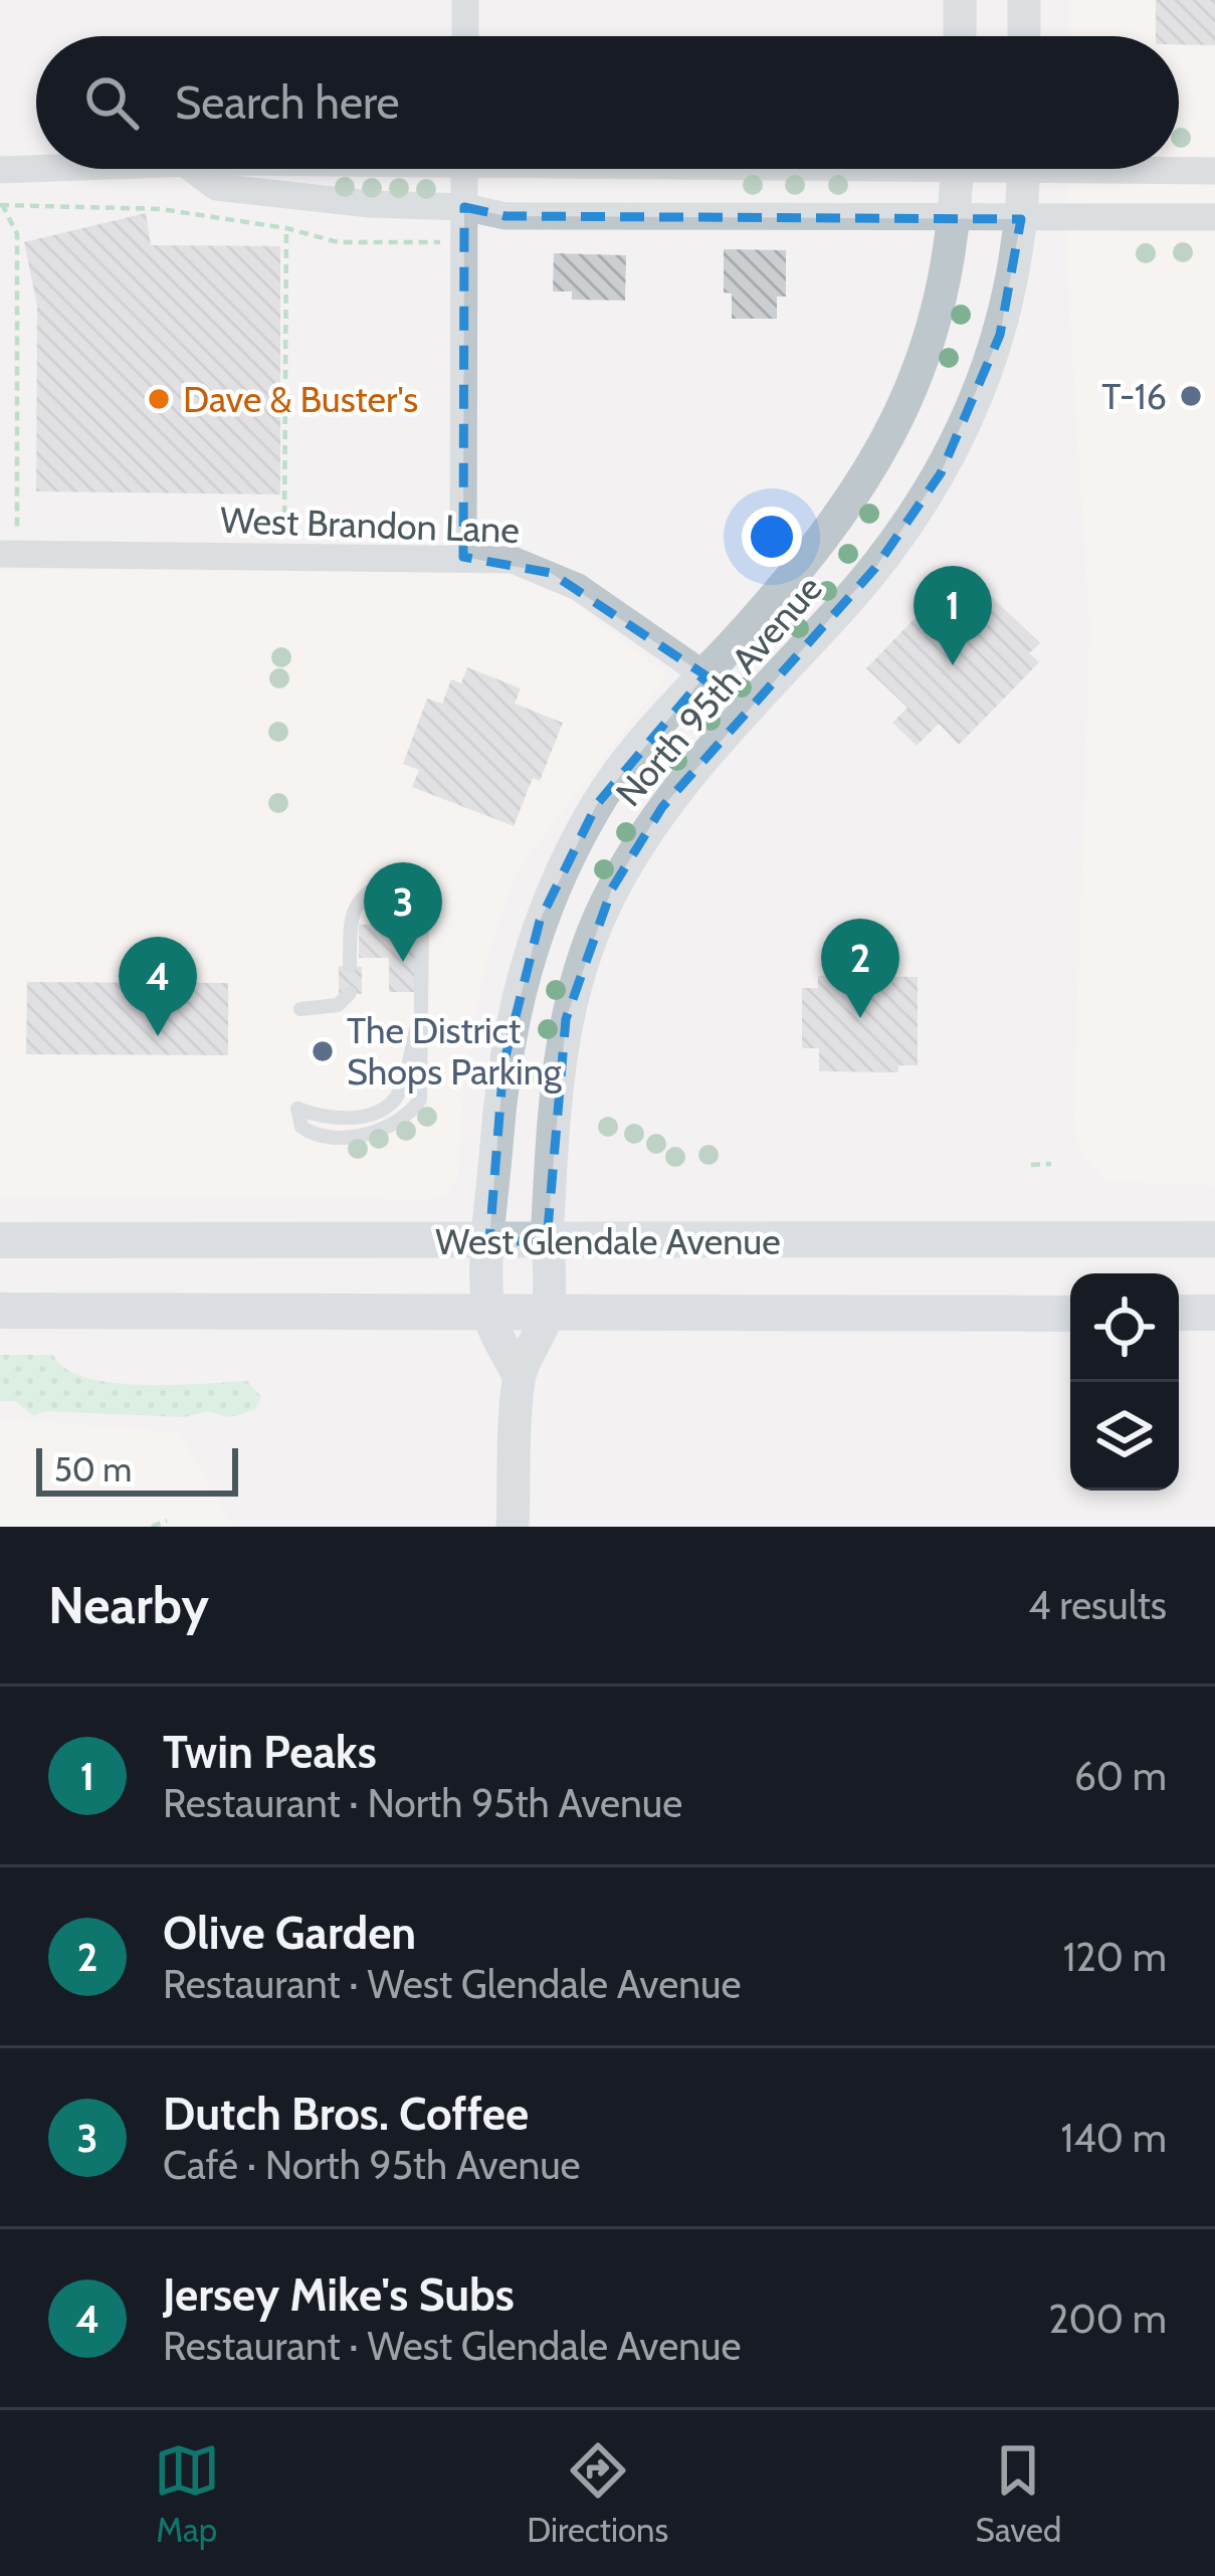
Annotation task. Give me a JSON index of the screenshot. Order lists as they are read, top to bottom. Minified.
{"streets":{"main road":["West Glendale Avenue"],"street":["West Brandon Lane","North 95th Avenue"]},"crossings":[["West Brandon Lane","North 95th Avenue"],["North 95th Avenue","West Glendale Avenue"]],"places":["T-16","Dave & Buster's","The District Shops Parking"],"scale_bar":"50 m","page":{"search":"Search here","pins":["1","3","2","4"],"scale":"50 m","heading":["Nearby","4 results"],"list":[{"mark":"1","name":"Twin Peaks","note":"Restaurant · North 95th Avenue","value":"60 m"},{"mark":"2","name":"Olive Garden","note":"Restaurant · West Glendale Avenue","value":"120 m"},{"mark":"3","name":"Dutch Bros. Coffee","note":"Café · North 95th Avenue","value":"140 m"},{"mark":"4","name":"Jersey Mike's Subs","note":"Restaurant · West Glendale Avenue","value":"200 m"}],"nav":["Map","Directions","Saved"]}}
